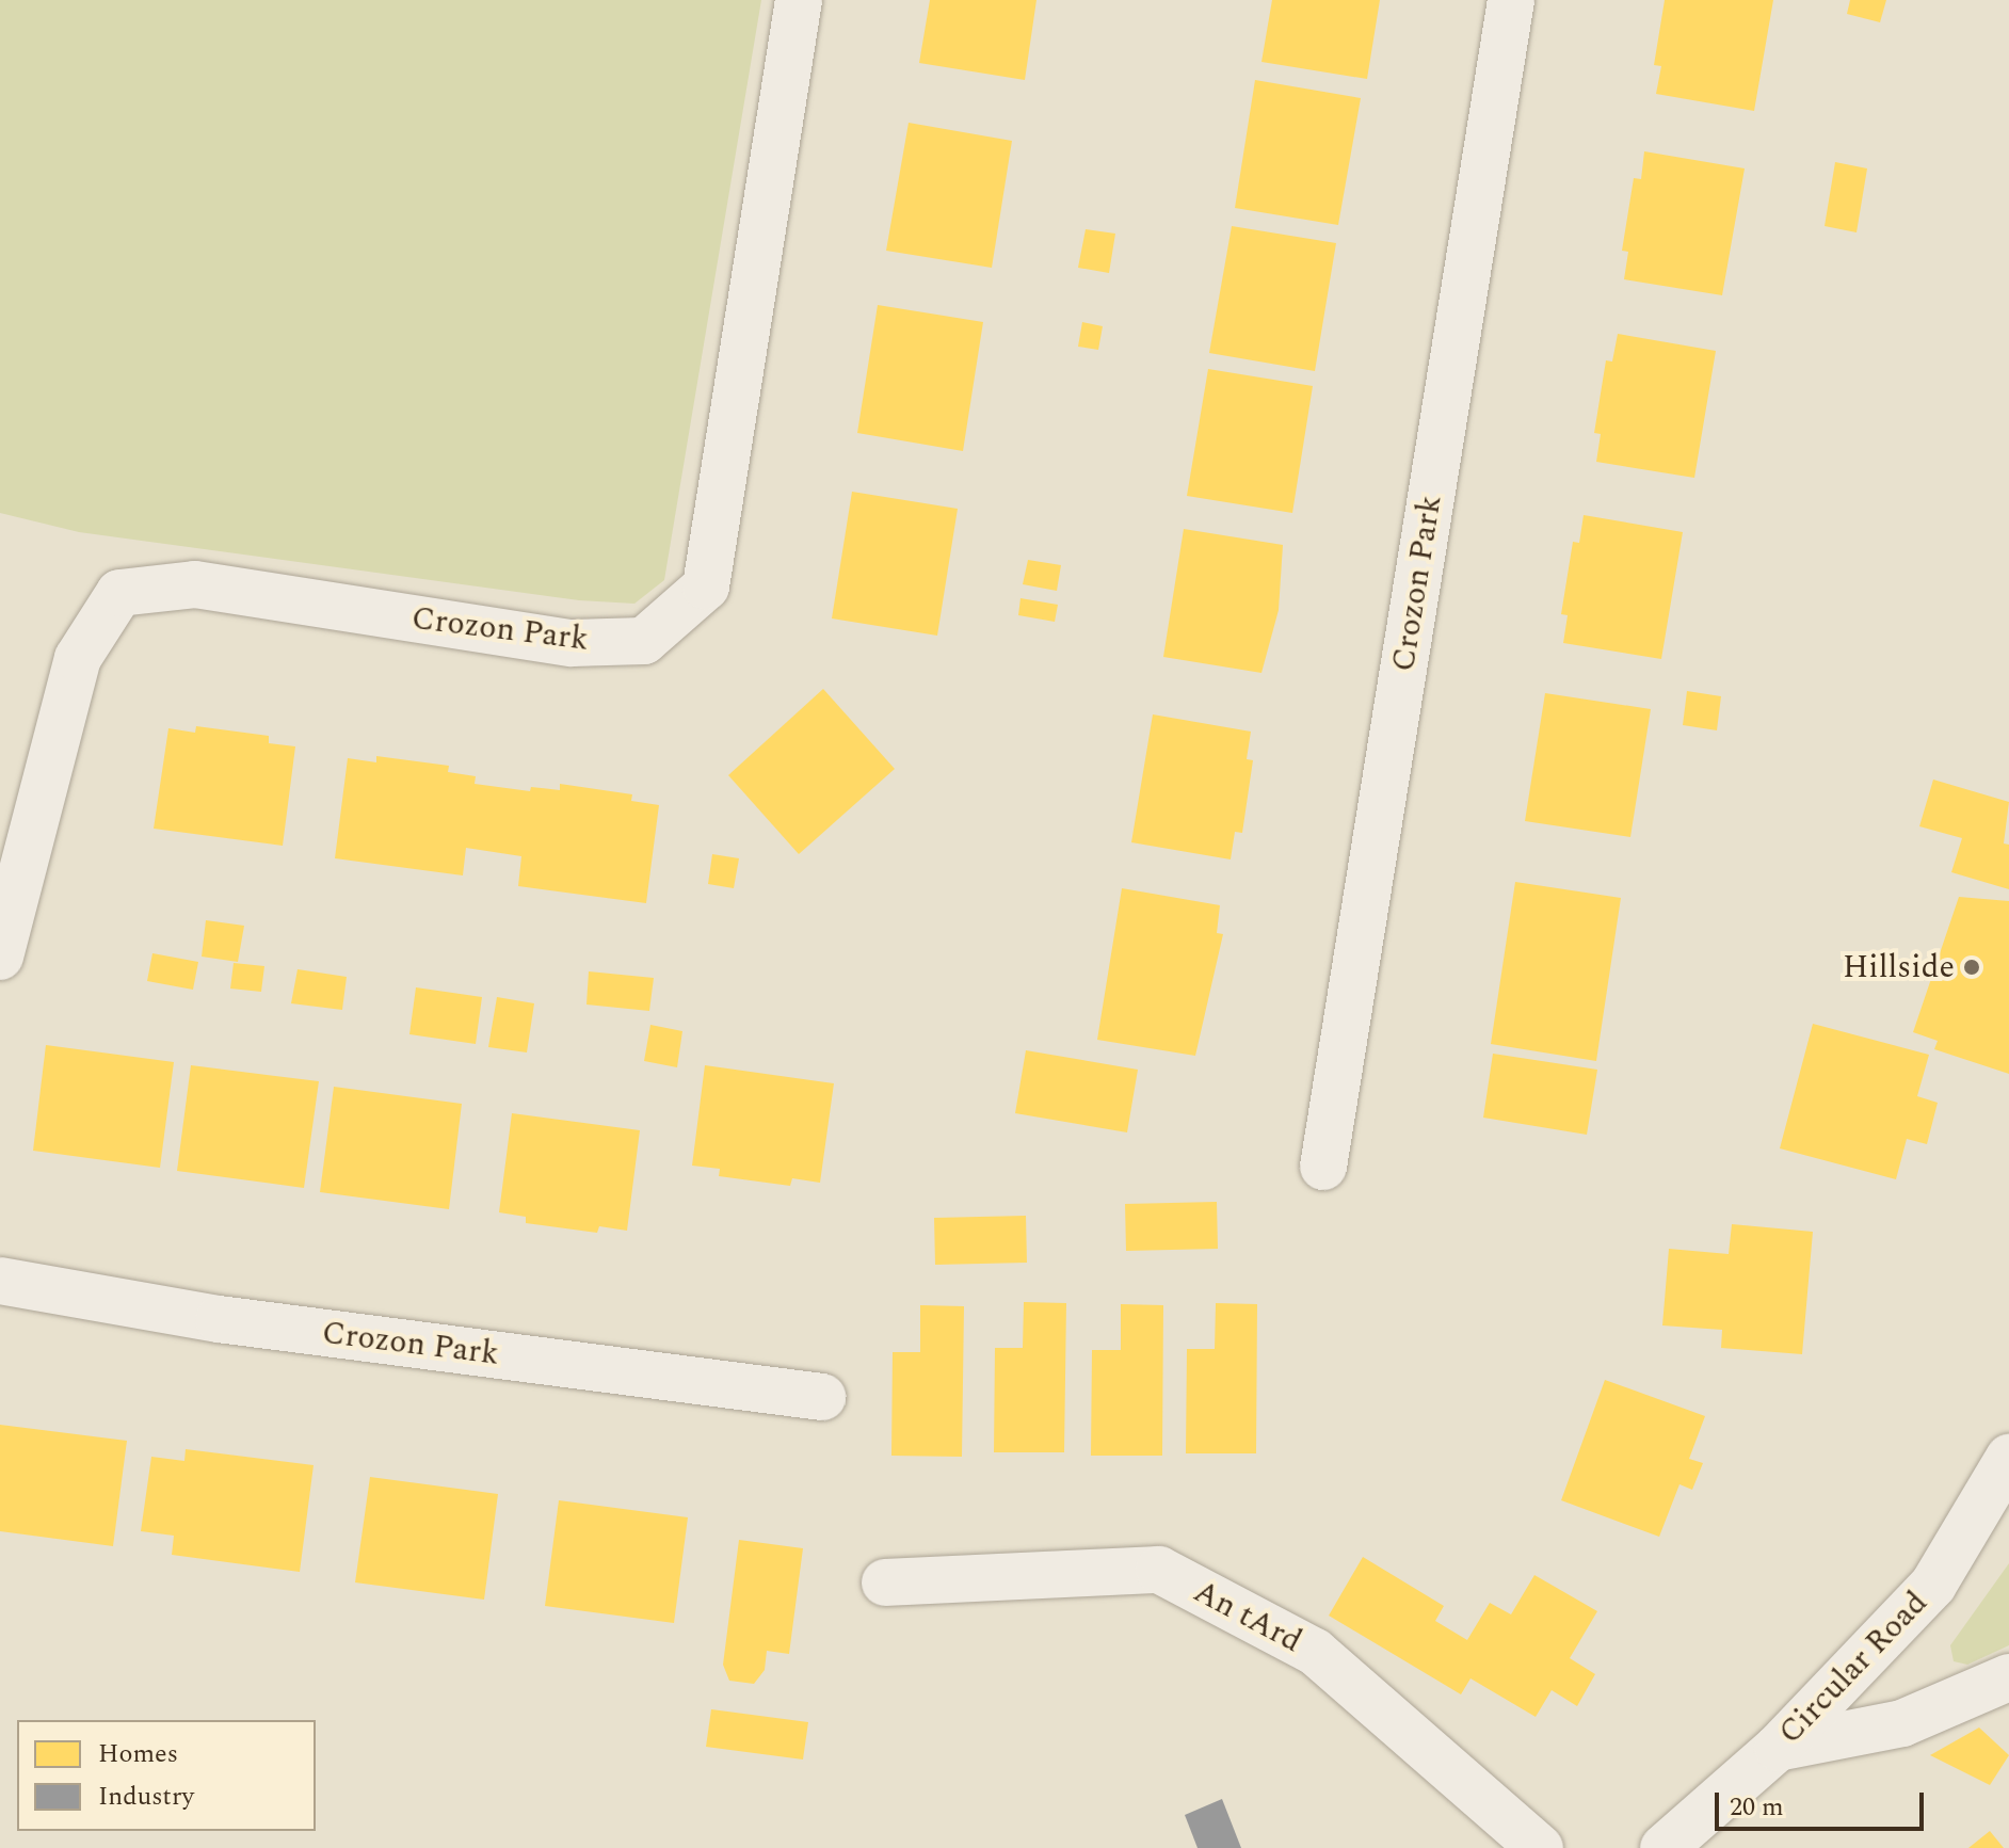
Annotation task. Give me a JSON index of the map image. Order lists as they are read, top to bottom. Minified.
{"streets":{"street":["Crozon Park","An tArd","Circular Road"]},"places":["Hillside"],"legend":["Homes","Industry"],"scale_bar":"20 m"}
